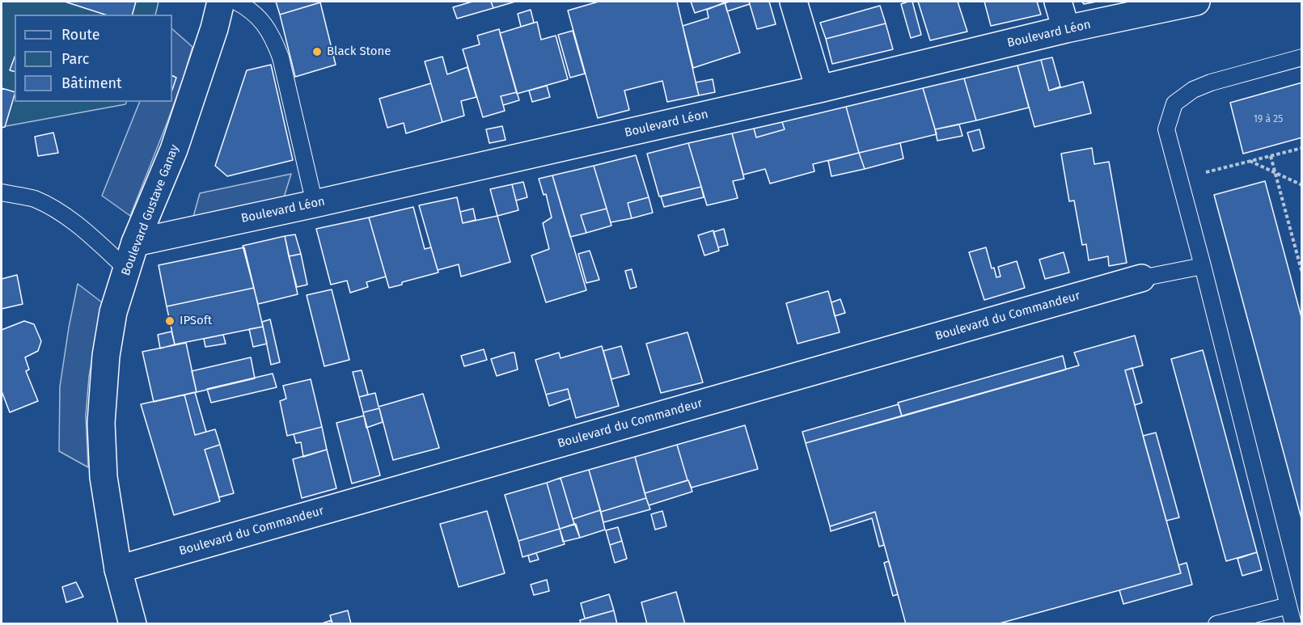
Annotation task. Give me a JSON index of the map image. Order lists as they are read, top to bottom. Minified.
{"streets":{"street":["Boulevard Léon","Boulevard Gustave Ganay","Boulevard du Commandeur"]},"crossings":[["Boulevard Léon","Boulevard Gustave Ganay"],["Boulevard Gustave Ganay","Boulevard du Commandeur"]],"places":["Black Stone","IPSoft"],"house_numbers":["19 à 25"],"legend":["Route","Parc","Bâtiment"]}
